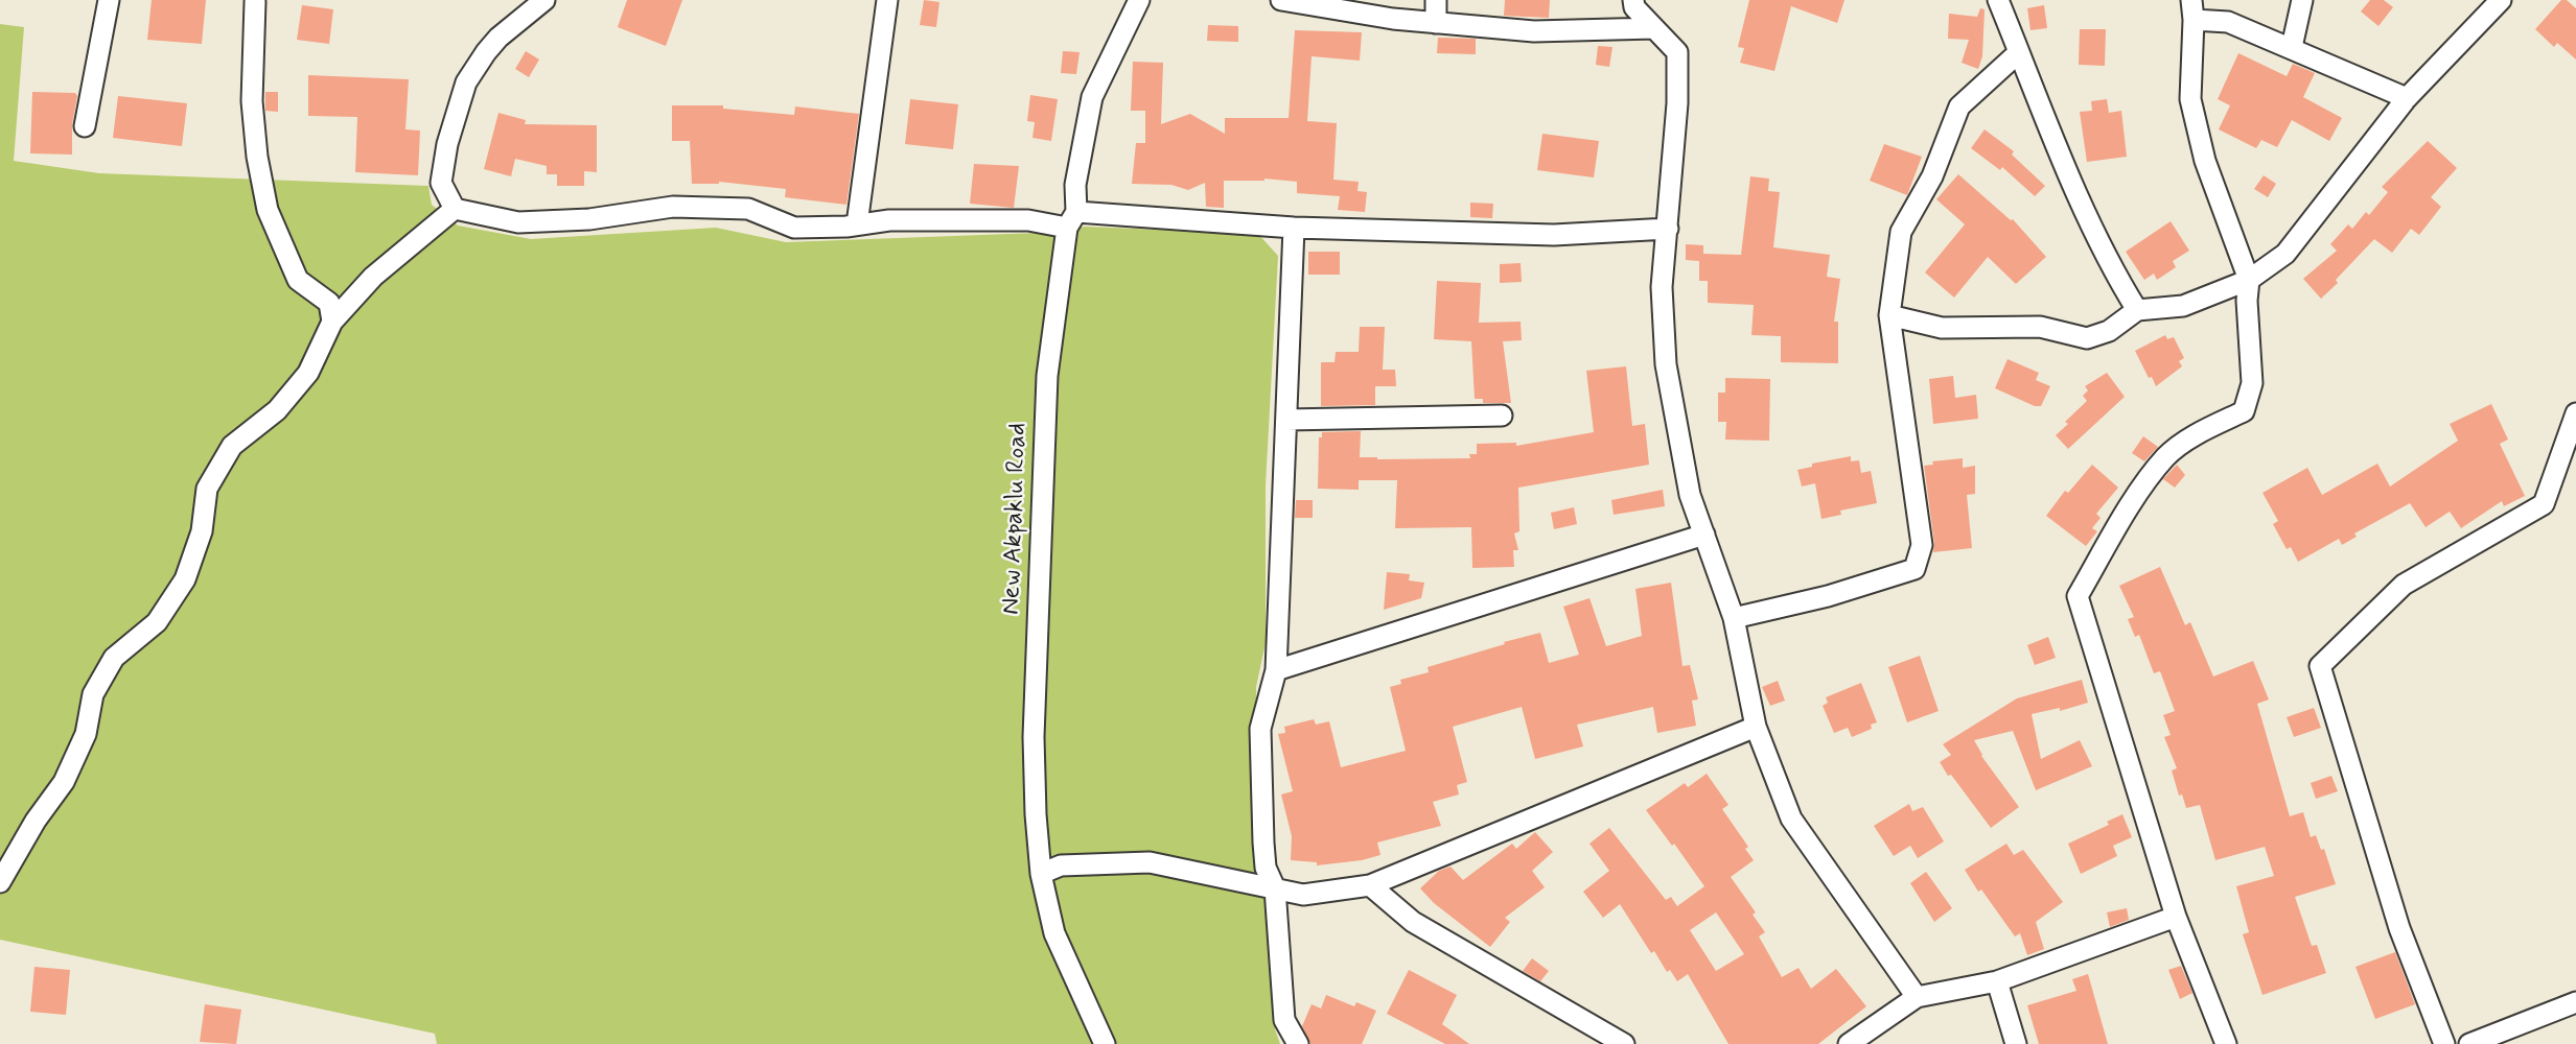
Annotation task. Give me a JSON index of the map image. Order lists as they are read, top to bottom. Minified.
{"streets":{"street":["New Akpaklu Road"]}}
